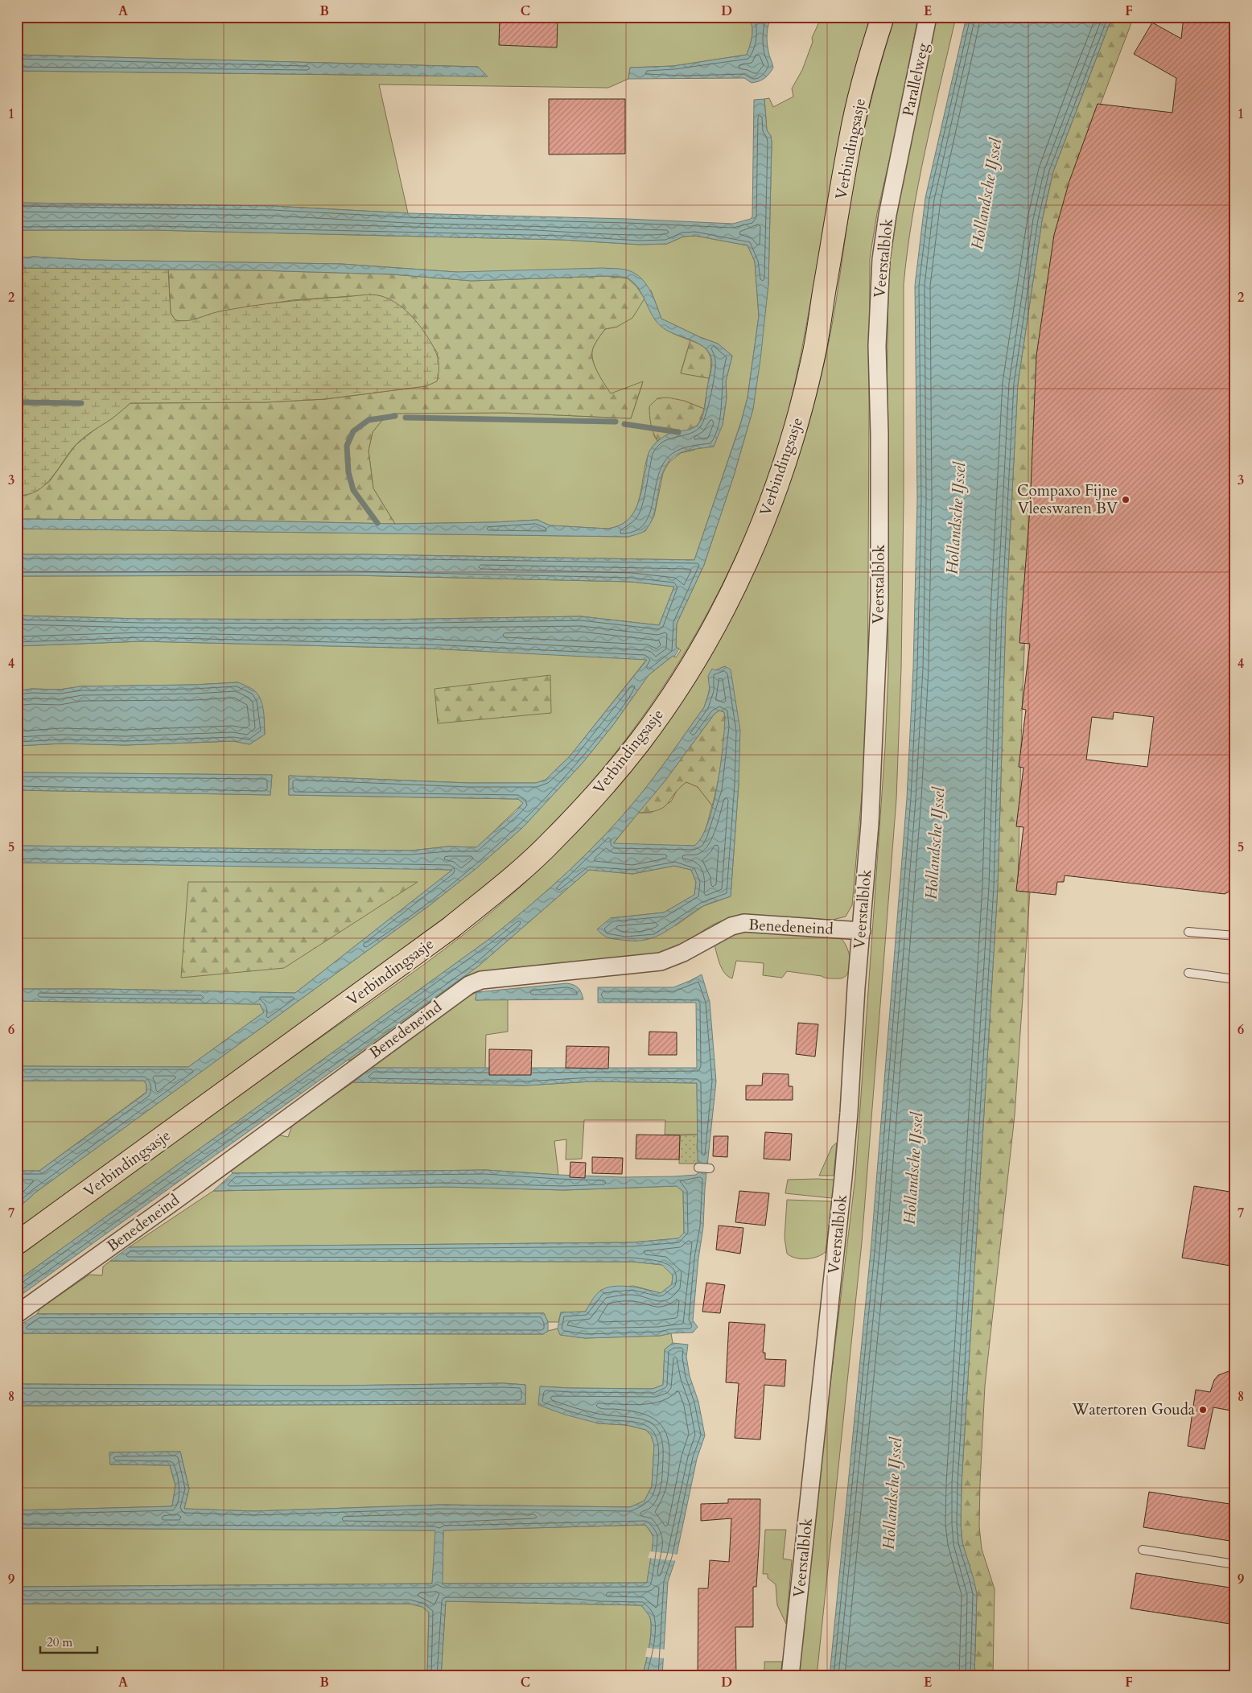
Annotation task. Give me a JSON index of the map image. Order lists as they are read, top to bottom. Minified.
{"streets":{"main road":["Verbindingsasje"],"street":["Parallelweg","Veerstalblok","Benedeneind"]},"crossings":[["Parallelweg","Veerstalblok"],["Veerstalblok","Benedeneind"]],"water":["Hollandsche IJssel"],"places":["Compaxo Fijne Vleeswaren BV","Watertoren Gouda"],"scale_bar":"20 m","grid":{"columns":["A","B","C","D","E","F"],"rows":["1","2","3","4","5","6","7","8","9"]}}
